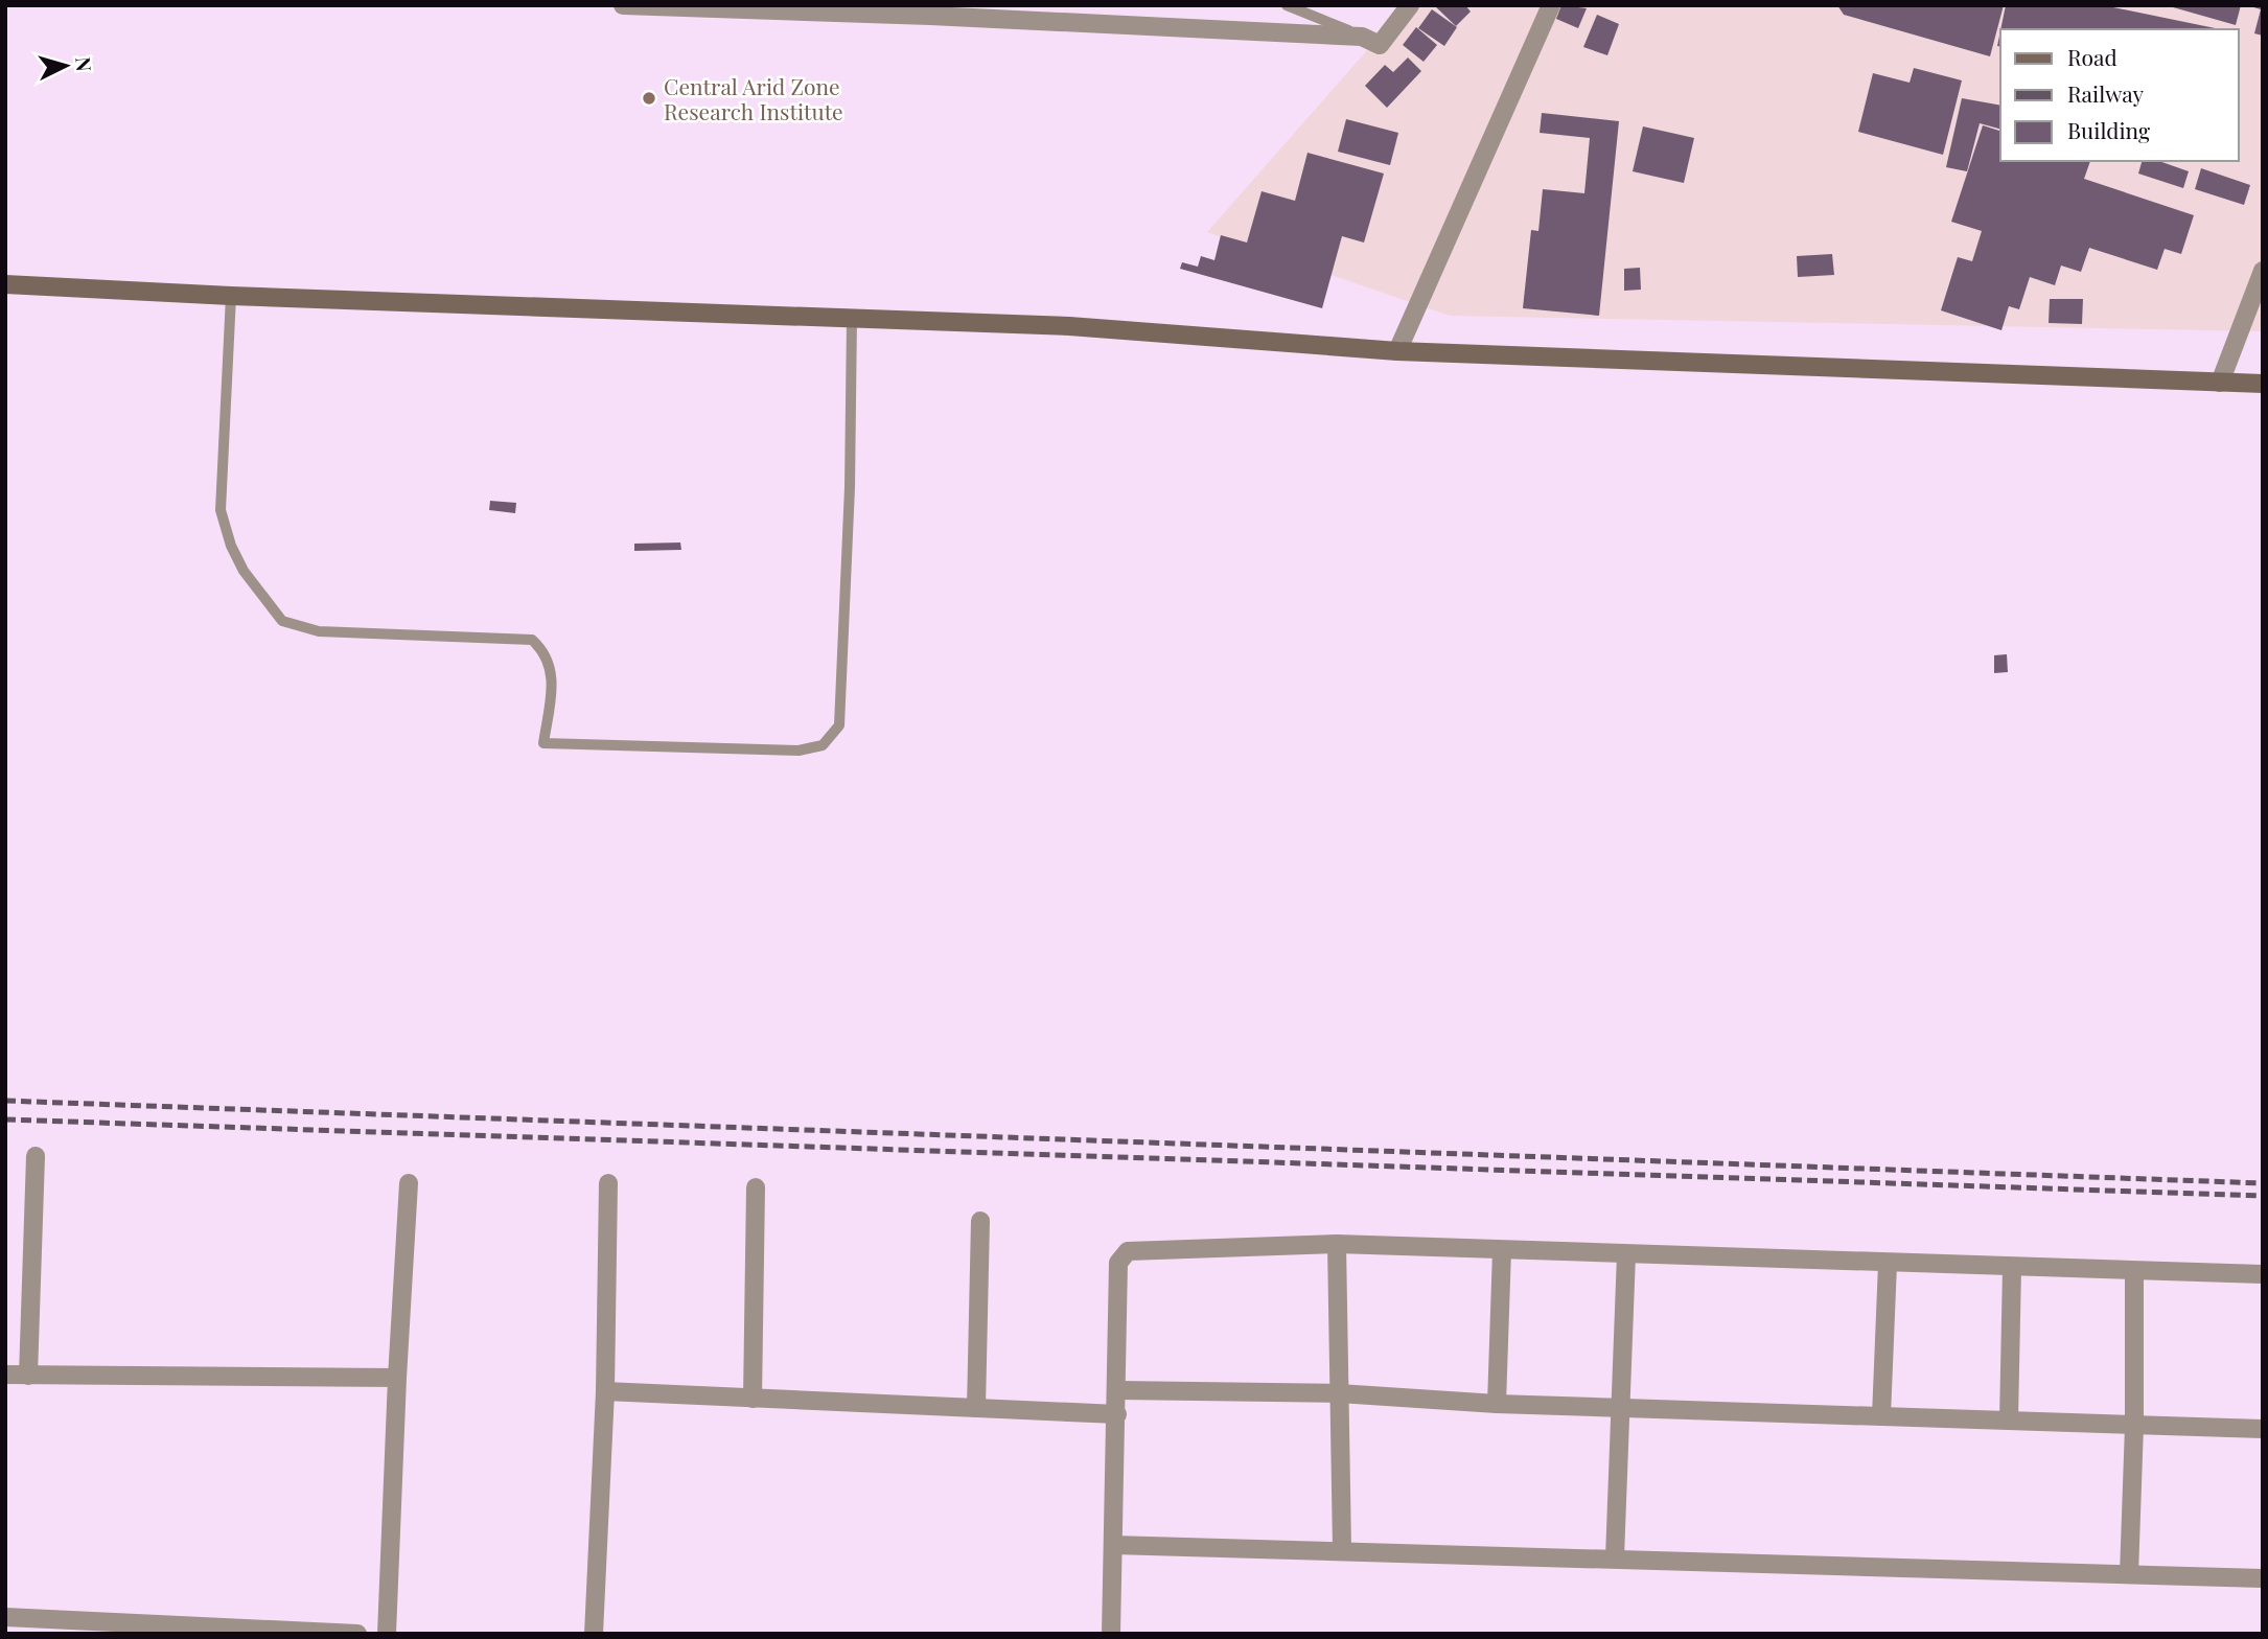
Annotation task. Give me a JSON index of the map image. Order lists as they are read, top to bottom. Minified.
{"places":["Central Arid Zone Research Institute"],"legend":["Road","Railway","Building"],"north":"right"}
